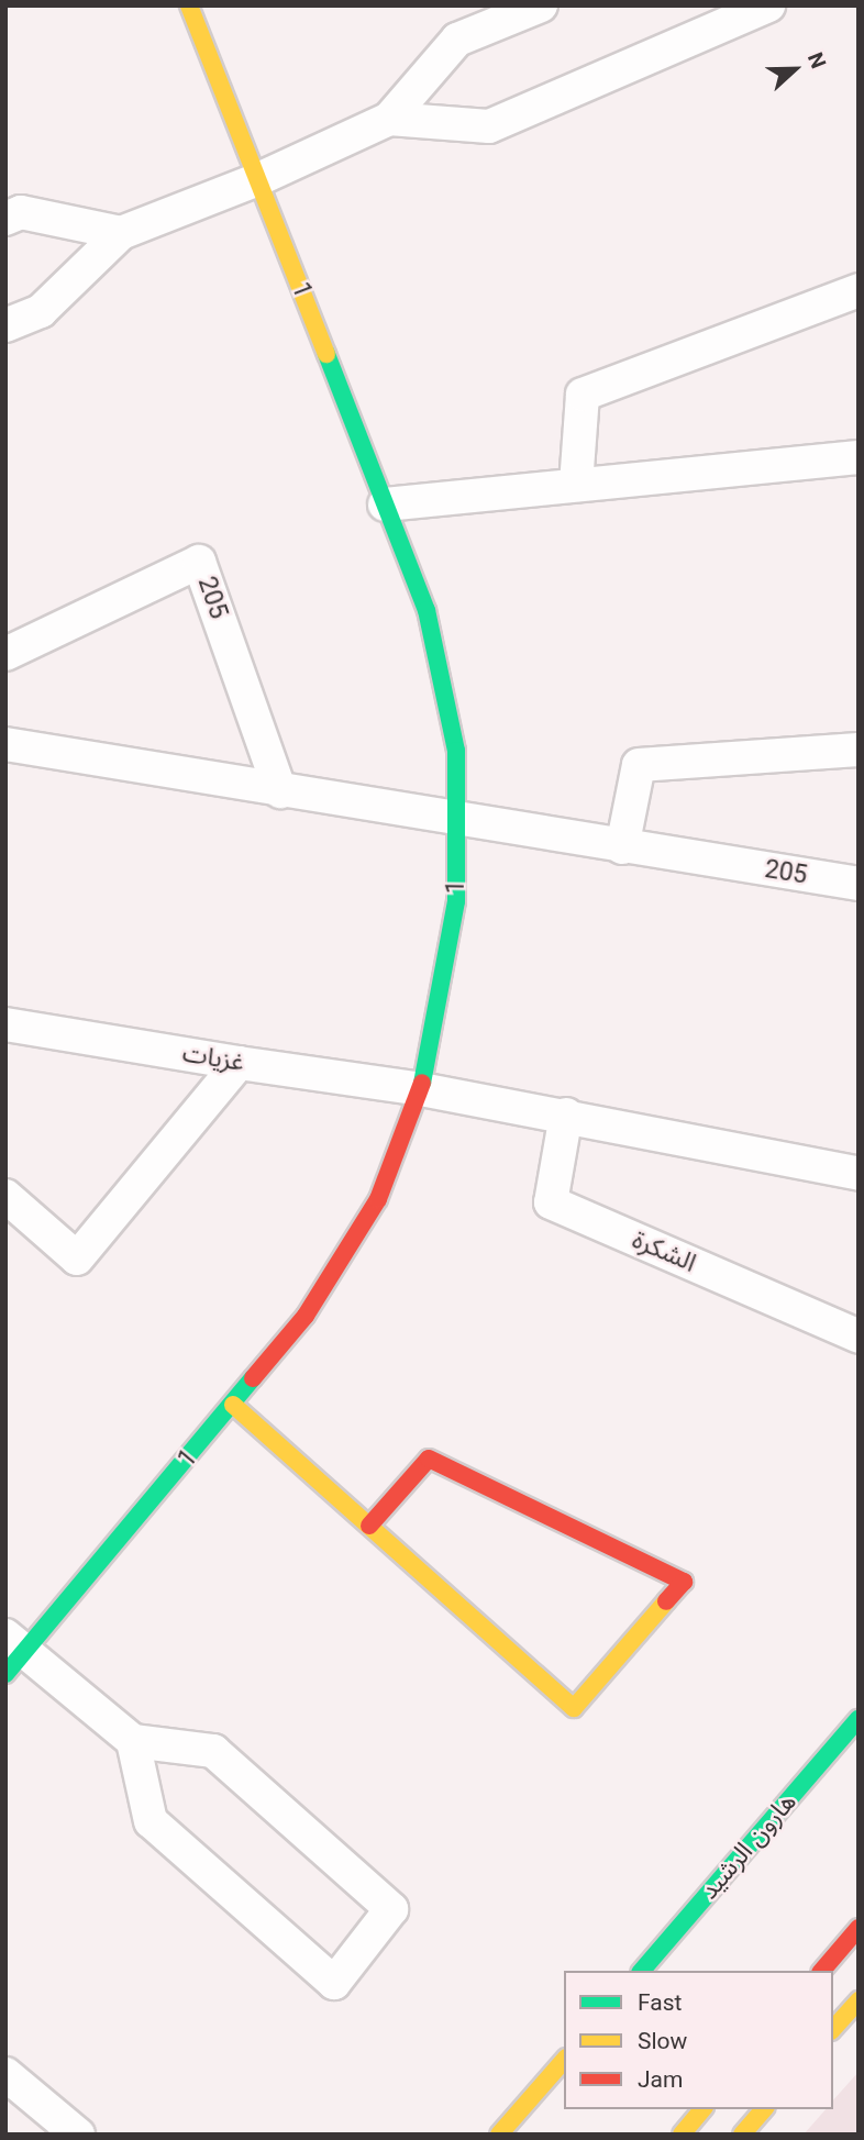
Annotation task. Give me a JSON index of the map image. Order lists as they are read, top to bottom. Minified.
{"streets":{"street":["1","205","غزيات","الشكرة","هارون الرشيد"]},"crossings":[["1","205"],["1","غزيات"]],"legend":["Fast","Slow","Jam"],"north":"right"}
